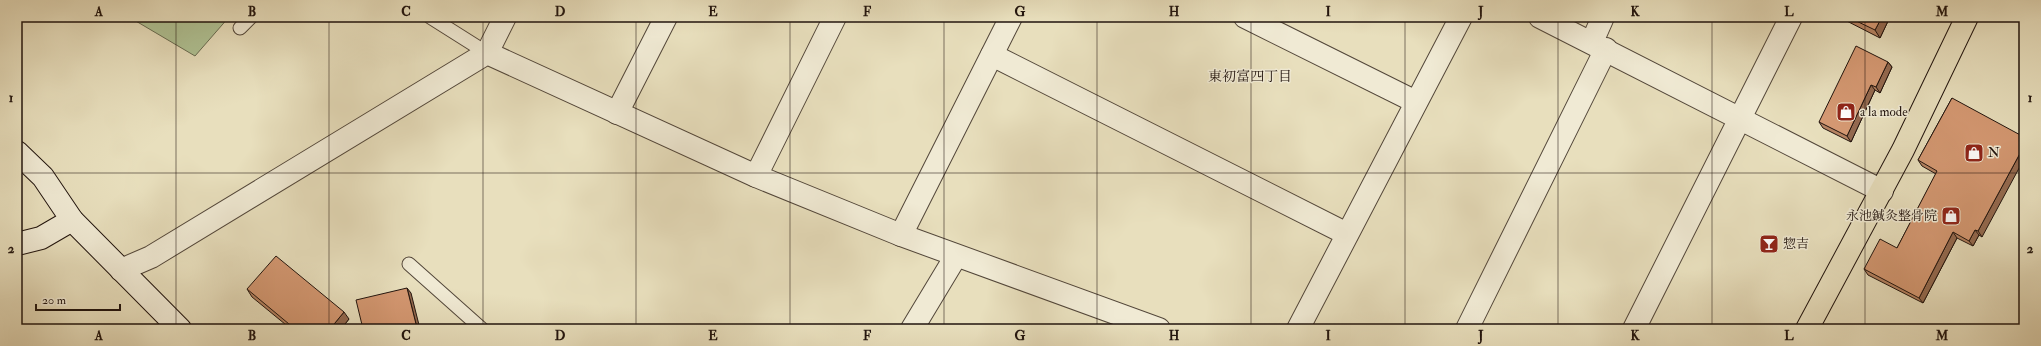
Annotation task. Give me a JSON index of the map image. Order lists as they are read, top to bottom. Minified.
{"districts":["東初富四丁目"],"places":{"shop":["a la mode","N","永池鍼灸整骨院"],"bar":["惣吉"]},"scale_bar":"20 m","grid":{"columns":["A","B","C","D","E","F","G","H","I","J","K","L","M"],"rows":["1","2"]}}
